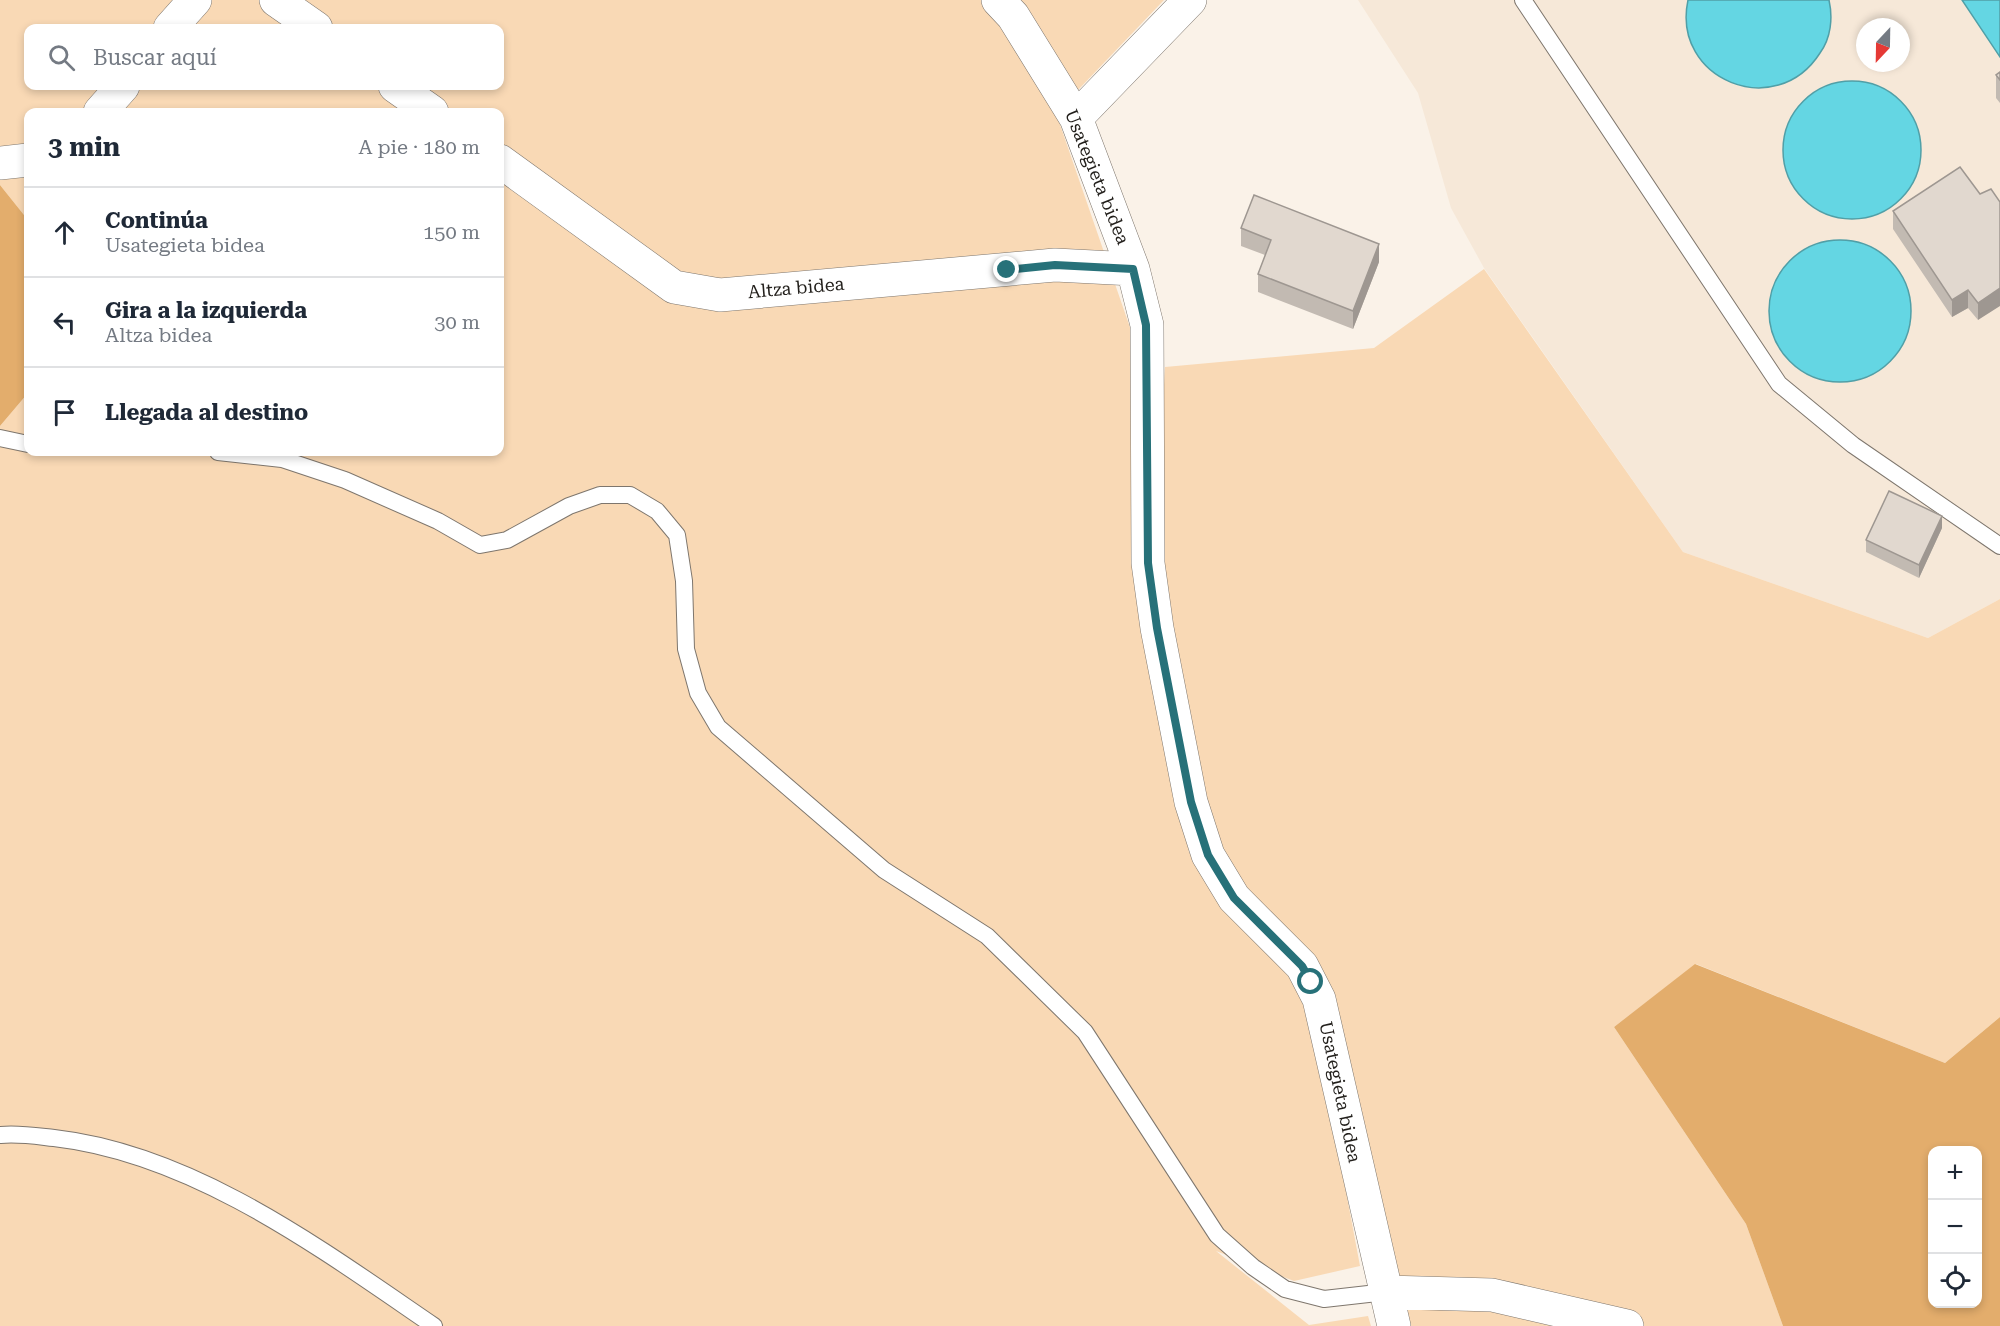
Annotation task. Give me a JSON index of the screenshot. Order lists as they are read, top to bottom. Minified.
{"streets":{"street":["Usategieta bidea","Altza bidea"]},"crossings":[["Usategieta bidea","Altza bidea"]],"north":"bottom","page":{"search":"Buscar aquí","heading":["3 min","A pie · 180 m"],"list":[["Continúa","Usategieta bidea","150 m"],["Gira a la izquierda","Altza bidea","30 m"],"Llegada al destino"],"map_buttons":["+","−"]}}
